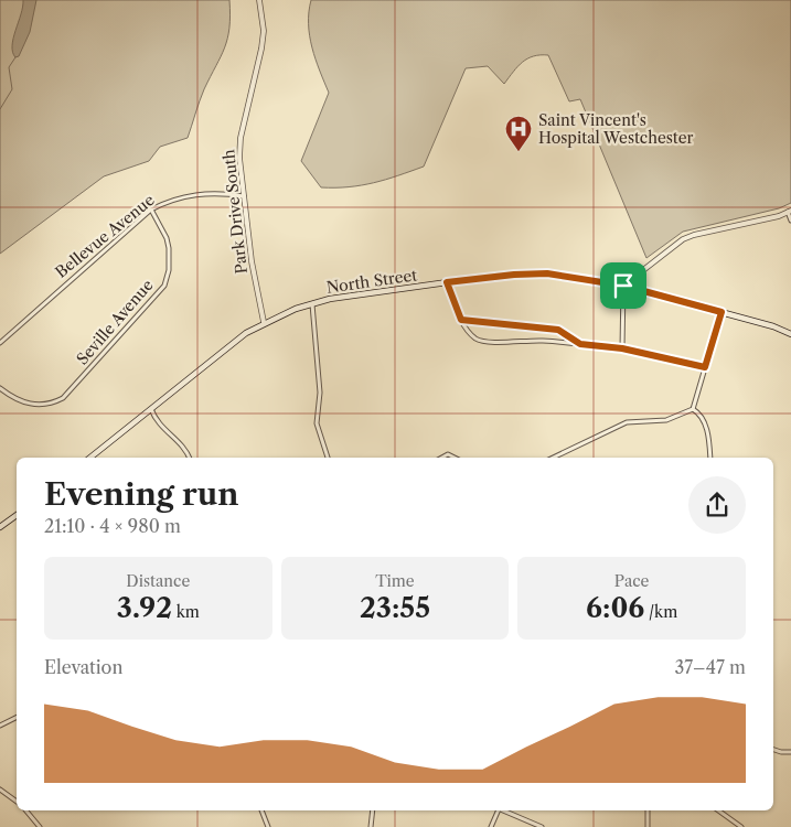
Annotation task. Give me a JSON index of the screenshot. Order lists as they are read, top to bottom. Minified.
{"streets":{"main road":["North Street"],"street":["Park Drive South","Bellevue Avenue","Seville Avenue"]},"crossings":[["Park Drive South","Bellevue Avenue"],["Park Drive South","North Street"],["Bellevue Avenue","Seville Avenue"]],"places":{"hospital":["Saint Vincent's Hospital Westchester"]},"page":{"heading":["Evening run","21:10 · 4 × 980 m"],"stats":[["Distance","3.92 km"],["Time","23:55"],["Pace","6:06 /km"]],"chart":["Elevation","37–47 m"]}}
